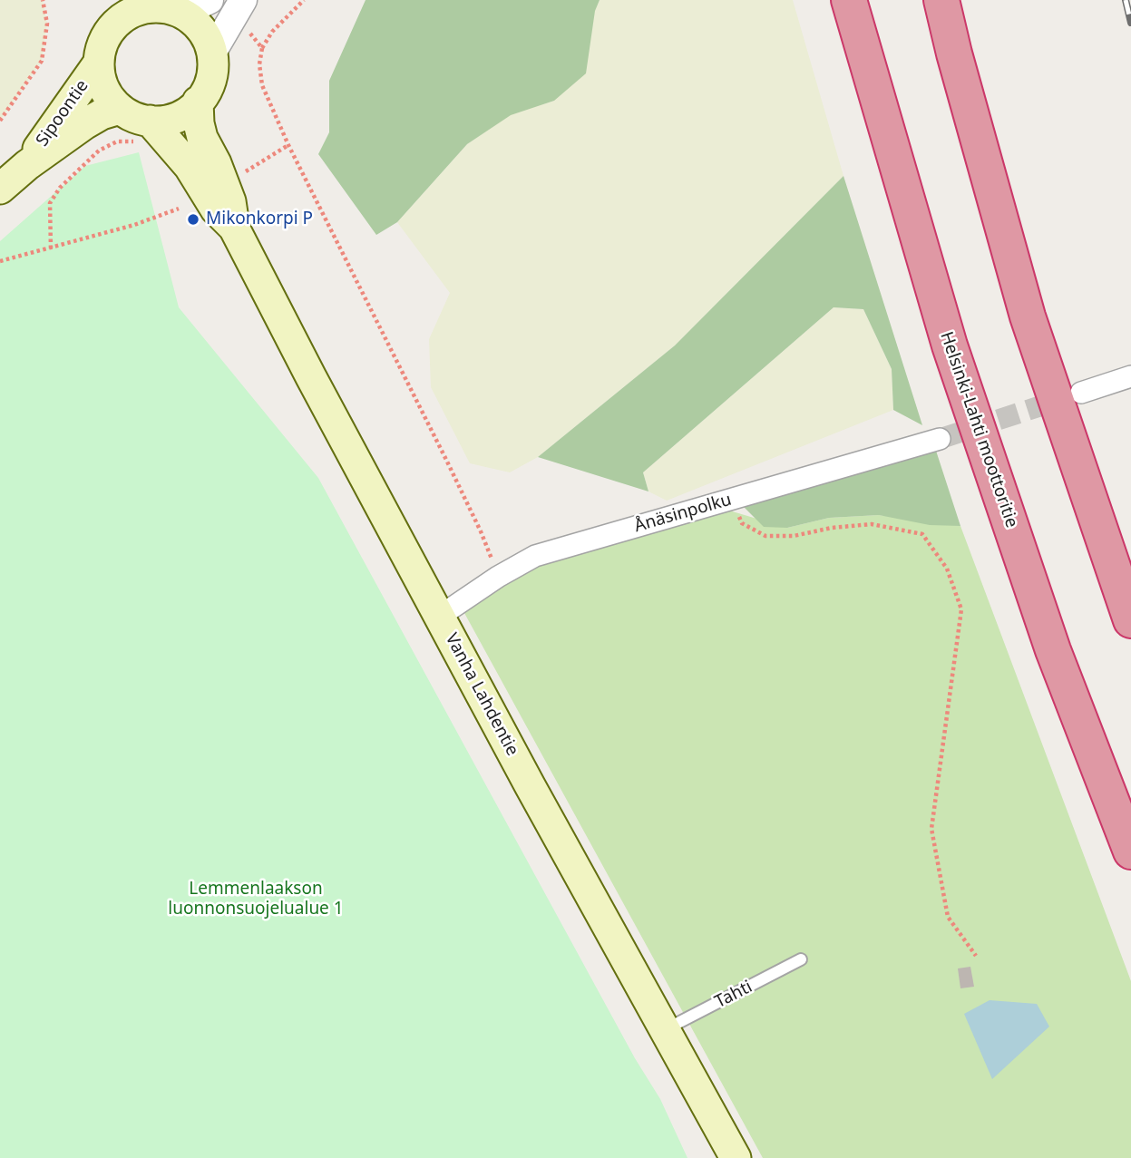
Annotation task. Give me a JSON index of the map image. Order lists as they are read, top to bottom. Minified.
{"streets":{"highway":["Helsinki-Lahti moottoritie"],"main road":["Sipoontie","Vanha Lahdentie"],"street":["Ånäsinpolku"],"lane":["Tahti"]},"crossings":[["Sipoontie","Vanha Lahdentie"],["Ånäsinpolku","Vanha Lahdentie"],["Vanha Lahdentie","Tahti"]],"parks":["Lemmenlaakson luonnonsuojelualue 1"],"places":["Mikonkorpi P"]}
